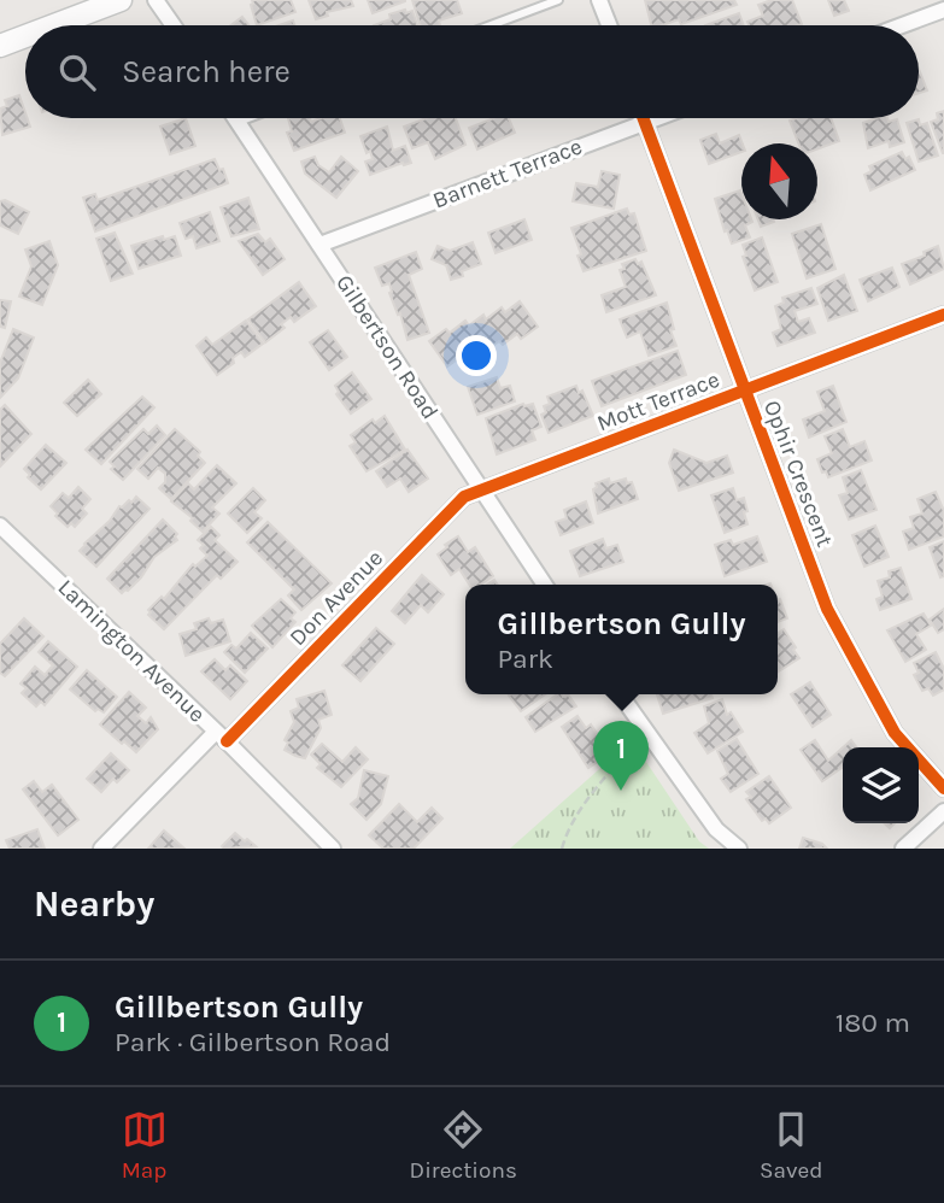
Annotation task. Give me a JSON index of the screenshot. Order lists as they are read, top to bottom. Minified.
{"streets":{"street":["Barnett Terrace","Gilbertson Road","Mott Terrace","Ophir Crescent","Don Avenue","Lamington Avenue"]},"crossings":[["Barnett Terrace","Gilbertson Road"],["Barnett Terrace","Ophir Crescent"],["Gilbertson Road","Mott Terrace"],["Gilbertson Road","Don Avenue"],["Mott Terrace","Ophir Crescent"],["Mott Terrace","Don Avenue"],["Don Avenue","Lamington Avenue"]],"north":"top","page":{"search":"Search here","popup":["Gillbertson Gully","Park"],"pins":"1","heading":"Nearby","list":[{"mark":"1","name":"Gillbertson Gully","note":"Park · Gilbertson Road","value":"180 m"}],"nav":["Map","Directions","Saved"]}}
